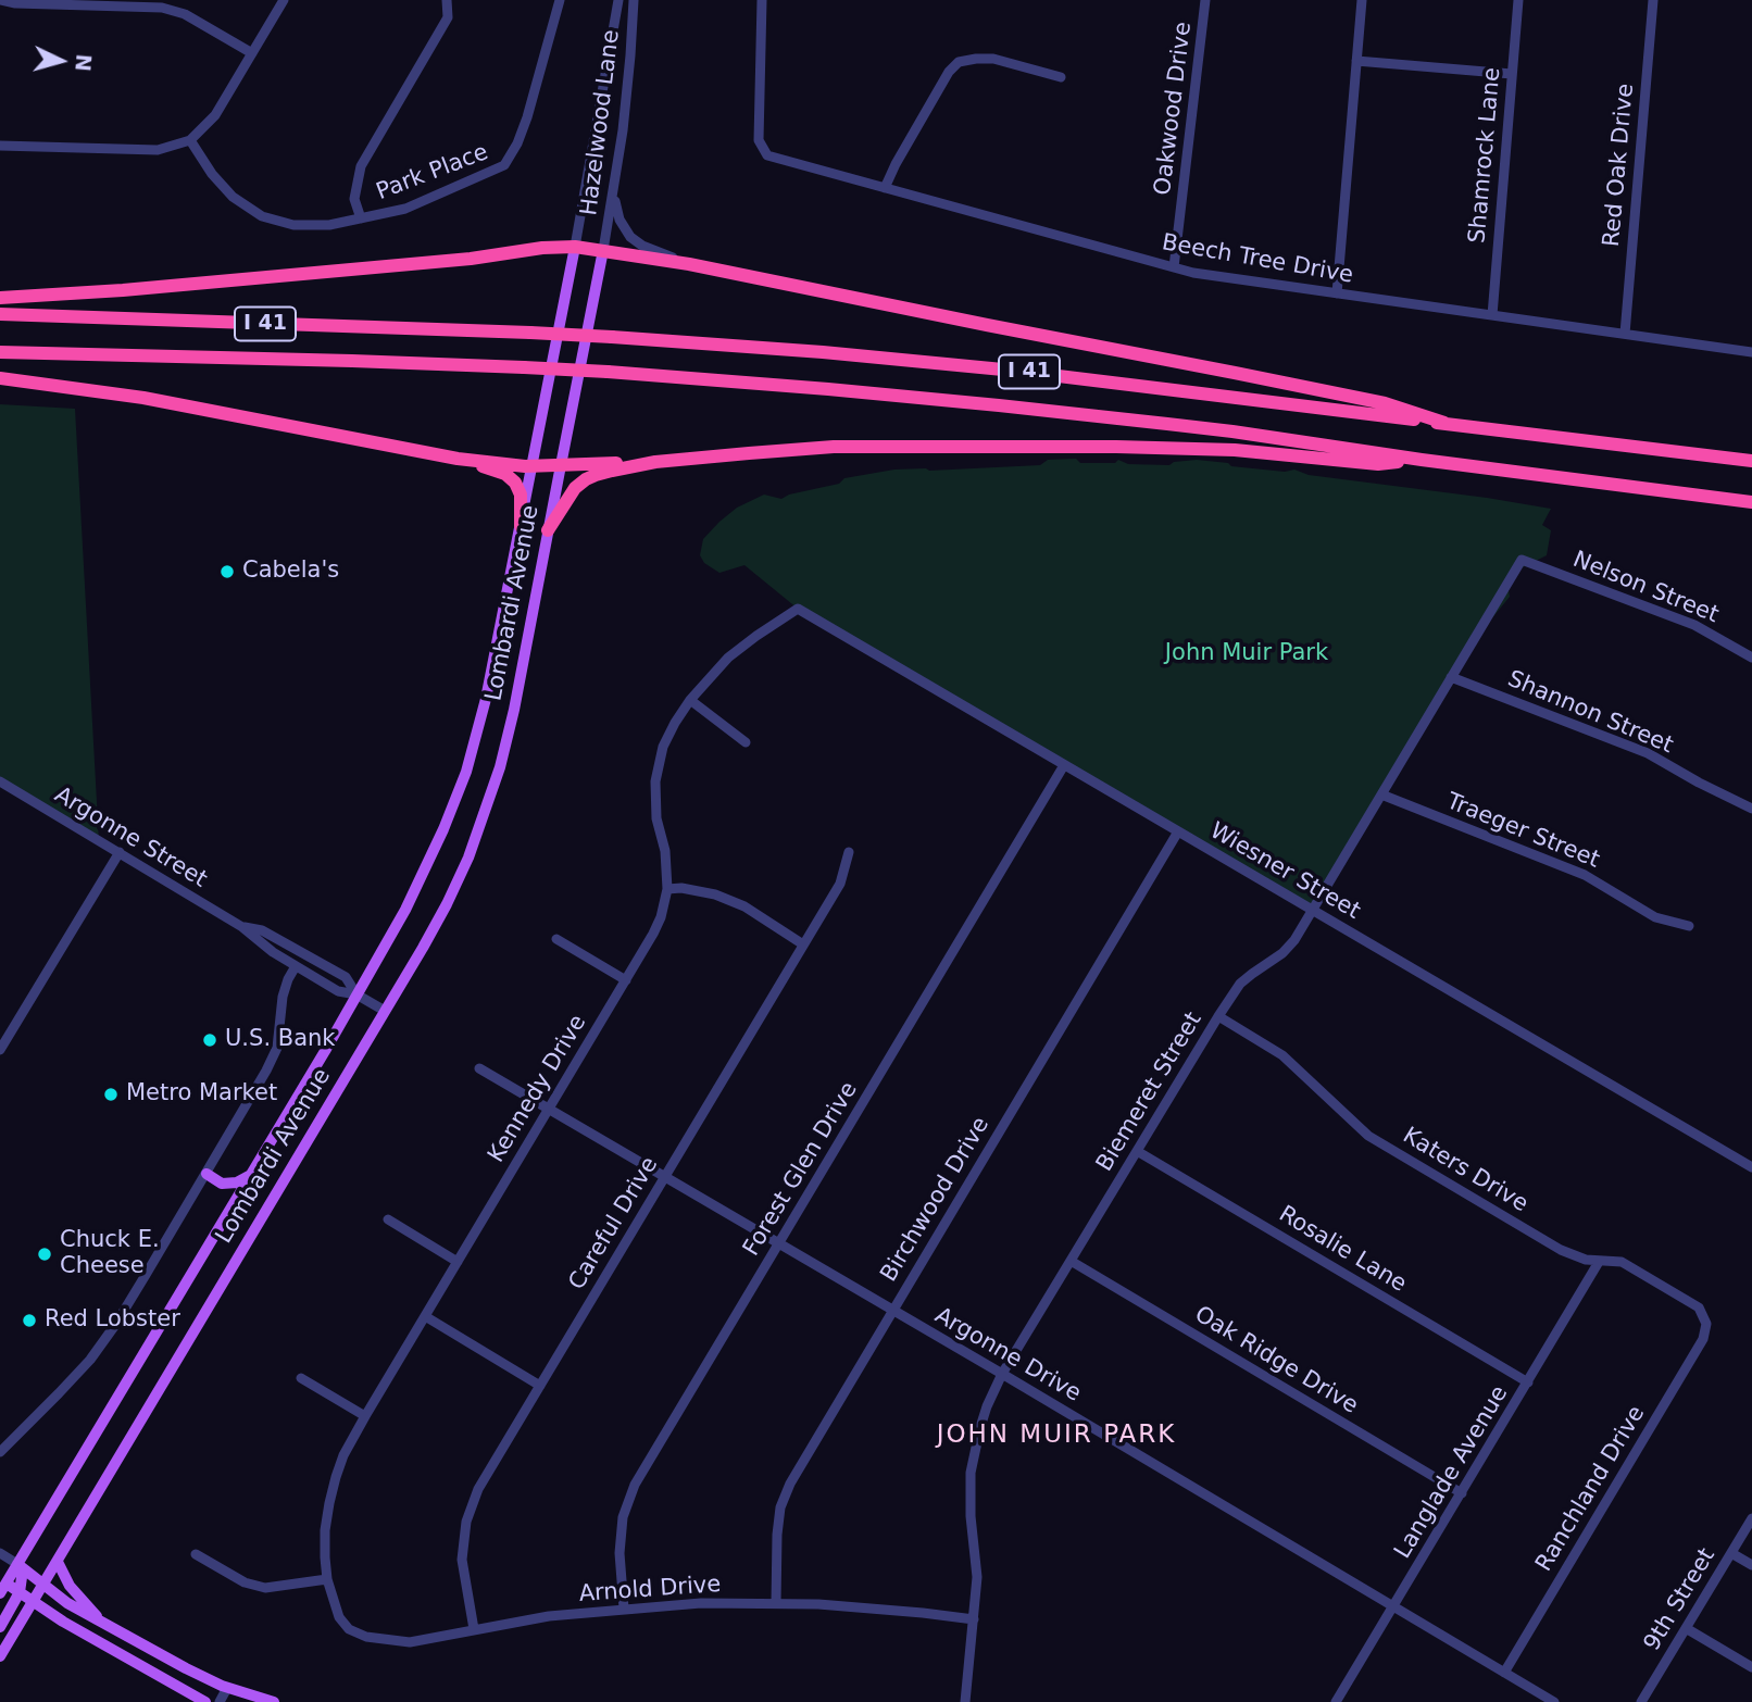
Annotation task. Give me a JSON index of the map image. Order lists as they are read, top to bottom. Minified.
{"streets":{"highway":["I 41"],"main road":["Lombardi Avenue"],"street":["Oakwood Drive","Hazelwood Lane","Shamrock Lane","Red Oak Drive","Park Place","Beech Tree Drive","Nelson Street","Shannon Street","Traeger Street","Argonne Street","Wiesner Street","Kennedy Drive","Biemeret Street","Forest Glen Drive","Katers Drive","Birchwood Drive","Careful Drive","Rosalie Lane","Argonne Drive","Oak Ridge Drive","Langlade Avenue","Ranchland Drive","Arnold Drive","9th Street"]},"crossings":[["Oakwood Drive","Beech Tree Drive"],["Hazelwood Lane","Lombardi Avenue"],["Shamrock Lane","Beech Tree Drive"],["Red Oak Drive","Beech Tree Drive"],["Nelson Street","Biemeret Street"],["Lombardi Avenue","Argonne Street"],["Shannon Street","Biemeret Street"],["Traeger Street","Biemeret Street"],["Wiesner Street","Kennedy Drive"],["Wiesner Street","Biemeret Street"],["Wiesner Street","Forest Glen Drive"],["Wiesner Street","Birchwood Drive"],["Kennedy Drive","Argonne Drive"],["Kennedy Drive","Arnold Drive"],["Biemeret Street","Katers Drive"],["Biemeret Street","Rosalie Lane"],["Biemeret Street","Argonne Drive"],["Biemeret Street","Oak Ridge Drive"],["Biemeret Street","Arnold Drive"],["Forest Glen Drive","Argonne Drive"],["Forest Glen Drive","Arnold Drive"],["Katers Drive","Langlade Avenue"],["Katers Drive","Ranchland Drive"],["Birchwood Drive","Argonne Drive"],["Birchwood Drive","Arnold Drive"],["Careful Drive","Argonne Drive"],["Careful Drive","Arnold Drive"],["Rosalie Lane","Langlade Avenue"],["Argonne Drive","Langlade Avenue"],["Argonne Drive","Ranchland Drive"],["Oak Ridge Drive","Langlade Avenue"]],"districts":["JOHN MUIR PARK"],"parks":["John Muir Park"],"places":["Cabela's","U.S. Bank","Metro Market","Chuck E. Cheese","Red Lobster"],"north":"right"}
